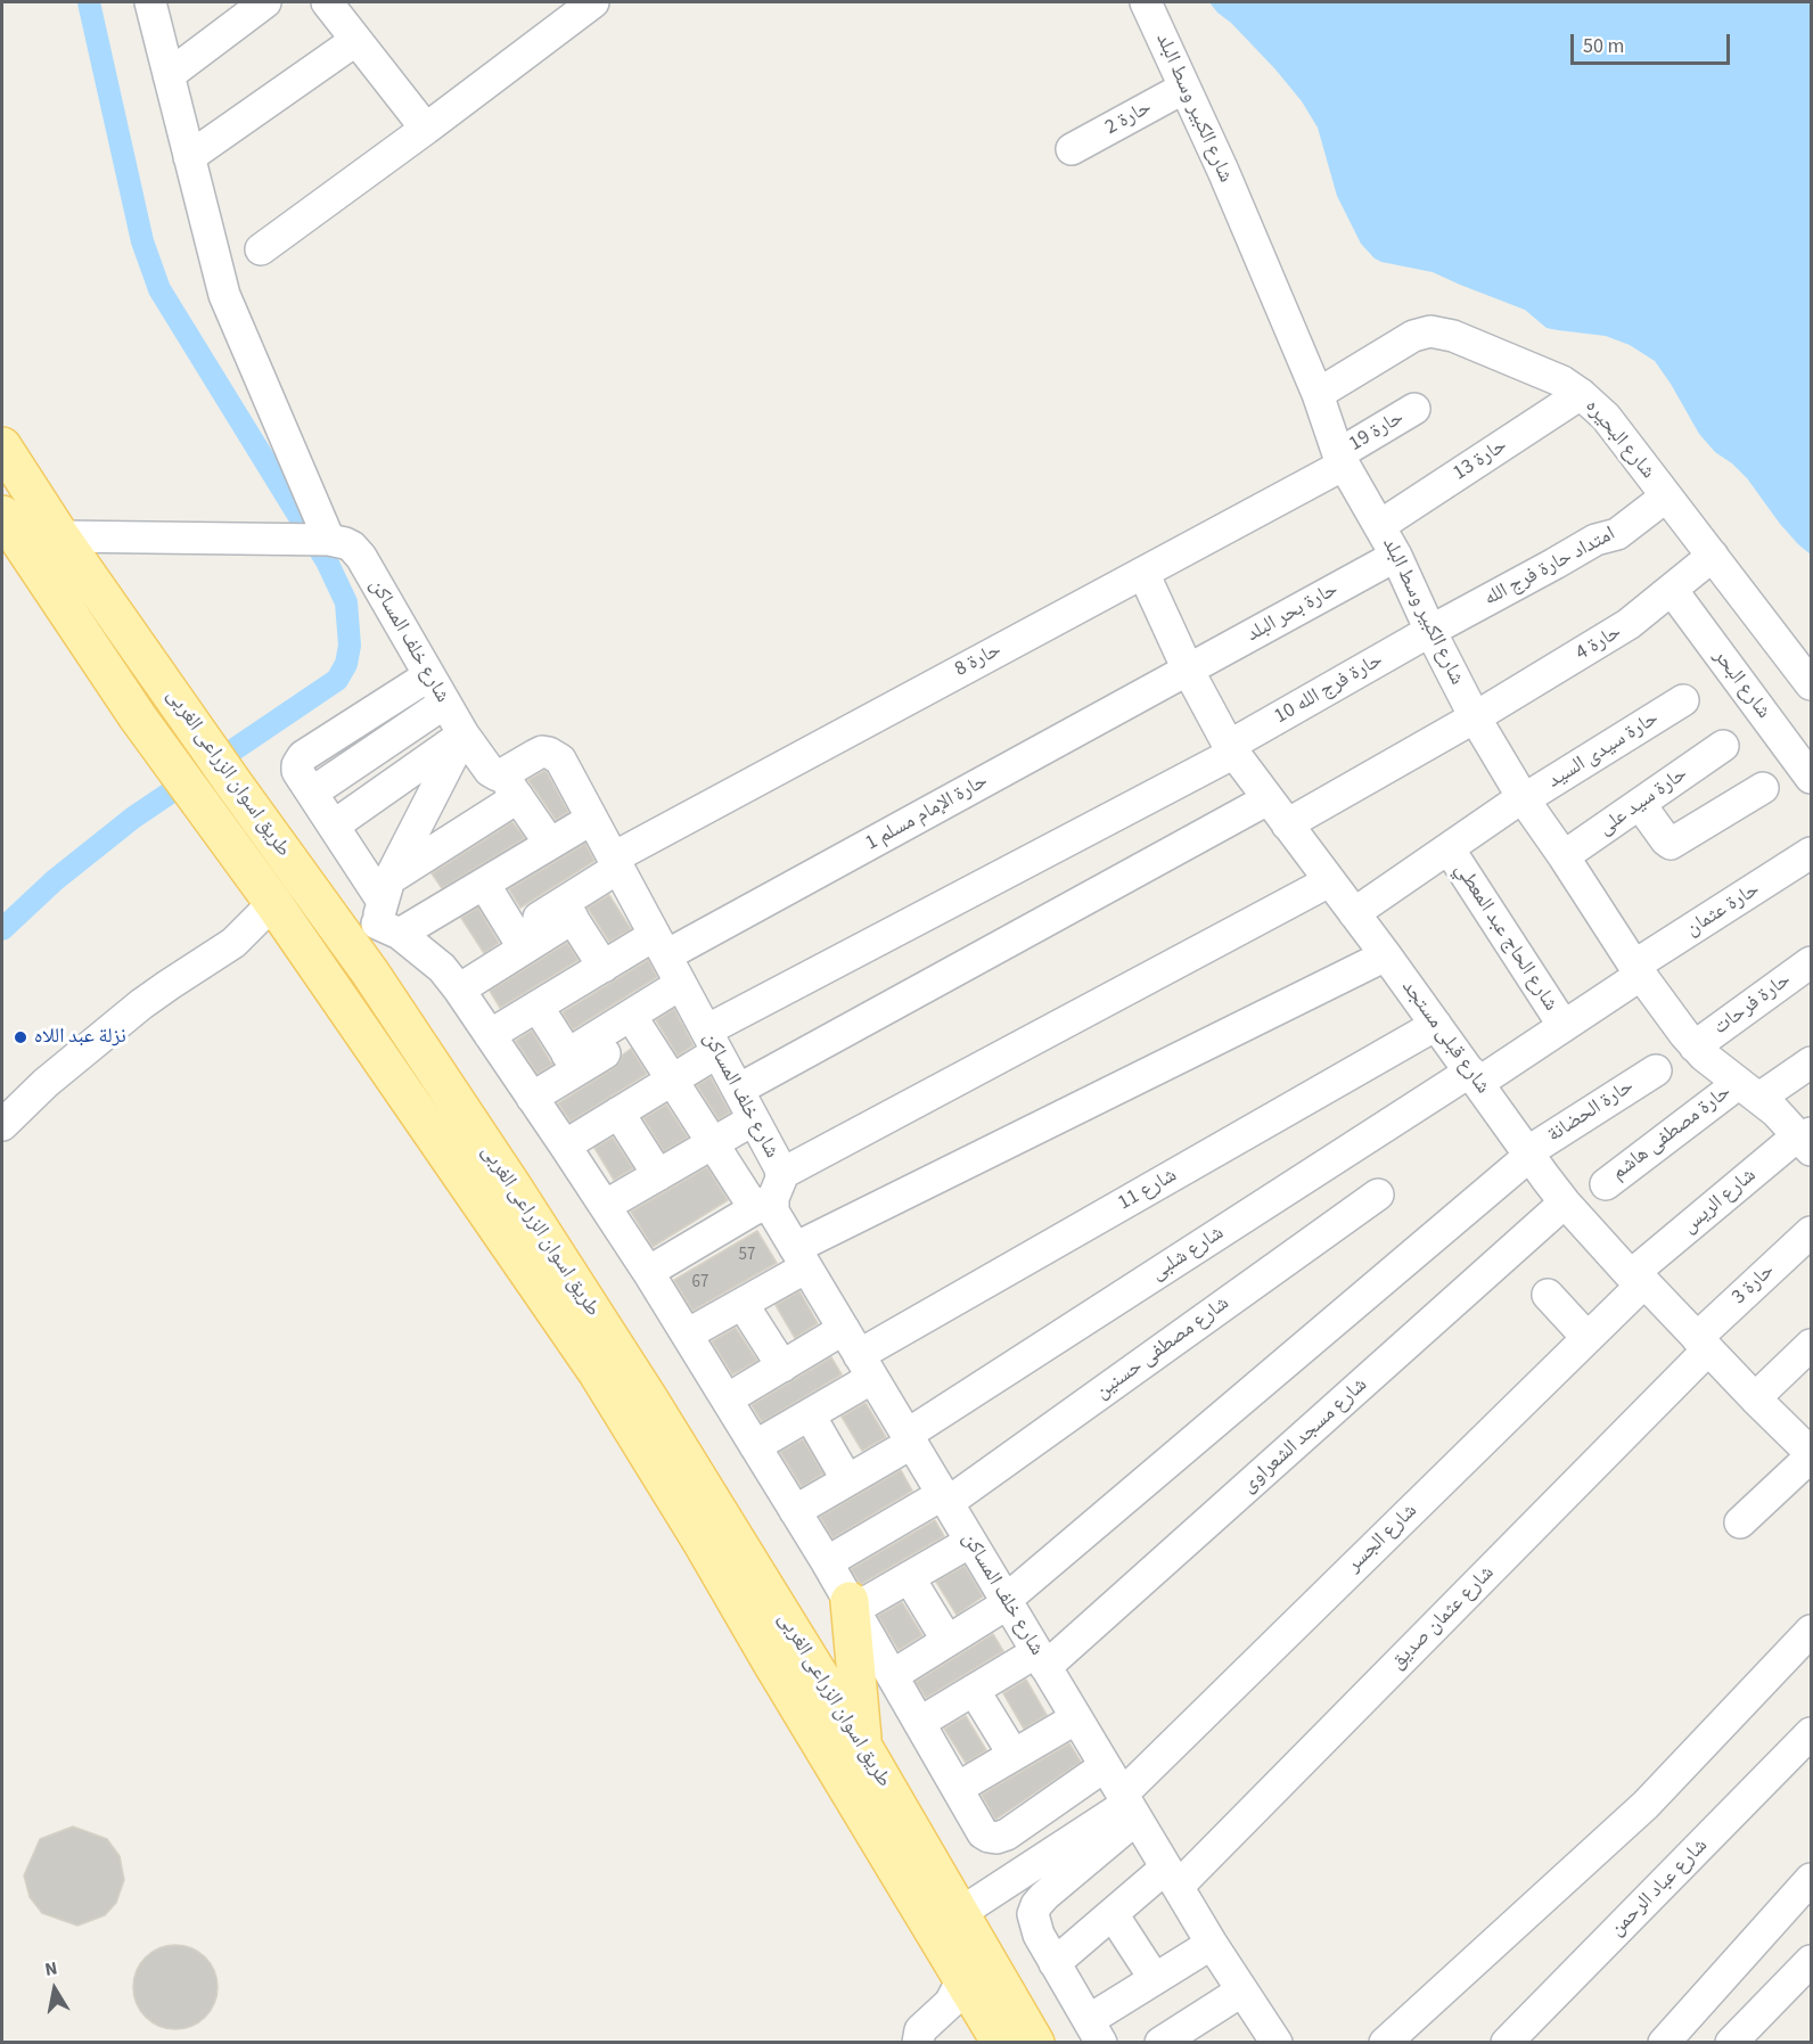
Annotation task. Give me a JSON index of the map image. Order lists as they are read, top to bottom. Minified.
{"streets":{"main road":["طريق اسوان الزراعى الغربى"],"street":["شارع الكبير وسط البلد","حارة 2","حارة 19","شارع البحيره","حارة 13","امتداد حارة فرج الله","حارة بحر البلد","شارع خلف المساكن","حارة 4","حارة 8","شارع البحر","حارة فرج الله 10","حارة سيدى السيد","حارة سيد على","حارة الإمام مسلم 1","حارة عثمان","شارع الحاج عبد المعطي","حارة فرحات","شارع قبلى مستجد","حارة الحضانة","حارة مصطفى هاشم","شارع 11","شارع الريس","شارع شلبى","حارة 3","شارع مصطفى حسنين","شارع مسجد الشعراوى","شارع الجسر","شارع عثمان صديق","شارع عباد الرحمن"]},"crossings":[["شارع الكبير وسط البلد","حارة 2"],["شارع الكبير وسط البلد","حارة 19"],["شارع الكبير وسط البلد","شارع البحيره"],["شارع الكبير وسط البلد","حارة 13"],["شارع الكبير وسط البلد","امتداد حارة فرج الله"],["شارع الكبير وسط البلد","حارة بحر البلد"],["شارع الكبير وسط البلد","حارة 4"],["شارع الكبير وسط البلد","حارة 8"],["شارع الكبير وسط البلد","حارة فرج الله 10"],["شارع الكبير وسط البلد","حارة سيدى السيد"],["شارع الكبير وسط البلد","حارة سيد على"],["شارع الكبير وسط البلد","حارة عثمان"],["شارع الكبير وسط البلد","حارة فرحات"],["شارع الكبير وسط البلد","حارة مصطفى هاشم"],["شارع الكبير وسط البلد","شارع الريس"],["حارة 19","حارة 8"],["شارع البحيره","حارة 13"],["شارع البحيره","امتداد حارة فرج الله"],["شارع البحيره","حارة 4"],["امتداد حارة فرج الله","حارة فرج الله 10"],["حارة بحر البلد","حارة الإمام مسلم 1"],["حارة بحر البلد","شارع قبلى مستجد"],["شارع خلف المساكن","حارة 8"],["شارع خلف المساكن","حارة فرج الله 10"],["شارع خلف المساكن","طريق اسوان الزراعى الغربى"],["شارع خلف المساكن","حارة الإمام مسلم 1"],["شارع خلف المساكن","حارة الحضانة"],["شارع خلف المساكن","شارع 11"],["شارع خلف المساكن","شارع شلبى"],["شارع خلف المساكن","شارع مصطفى حسنين"],["شارع خلف المساكن","شارع مسجد الشعراوى"],["شارع خلف المساكن","شارع الجسر"],["شارع خلف المساكن","شارع عثمان صديق"],["حارة 4","شارع البحر"],["حارة 8","شارع قبلى مستجد"],["حارة فرج الله 10","شارع قبلى مستجد"],["حارة سيدى السيد","شارع الحاج عبد المعطي"],["حارة سيدى السيد","شارع قبلى مستجد"],["حارة الإمام مسلم 1","شارع قبلى مستجد"],["حارة عثمان","شارع الحاج عبد المعطي"],["حارة عثمان","شارع قبلى مستجد"],["حارة عثمان","شارع شلبى"],["شارع قبلى مستجد","حارة الحضانة"],["شارع قبلى مستجد","شارع 11"],["شارع قبلى مستجد","شارع الريس"],["شارع قبلى مستجد","شارع شلبى"],["شارع قبلى مستجد","حارة 3"],["شارع قبلى مستجد","شارع مسجد الشعراوى"],["شارع قبلى مستجد","شارع الجسر"],["شارع قبلى مستجد","شارع عثمان صديق"],["شارع الريس","شارع الجسر"],["حارة 3","شارع عثمان صديق"]],"places":["نزلة عبد اللاه"],"house_numbers":["57","67"],"scale_bar":"50 m","north":"top"}
